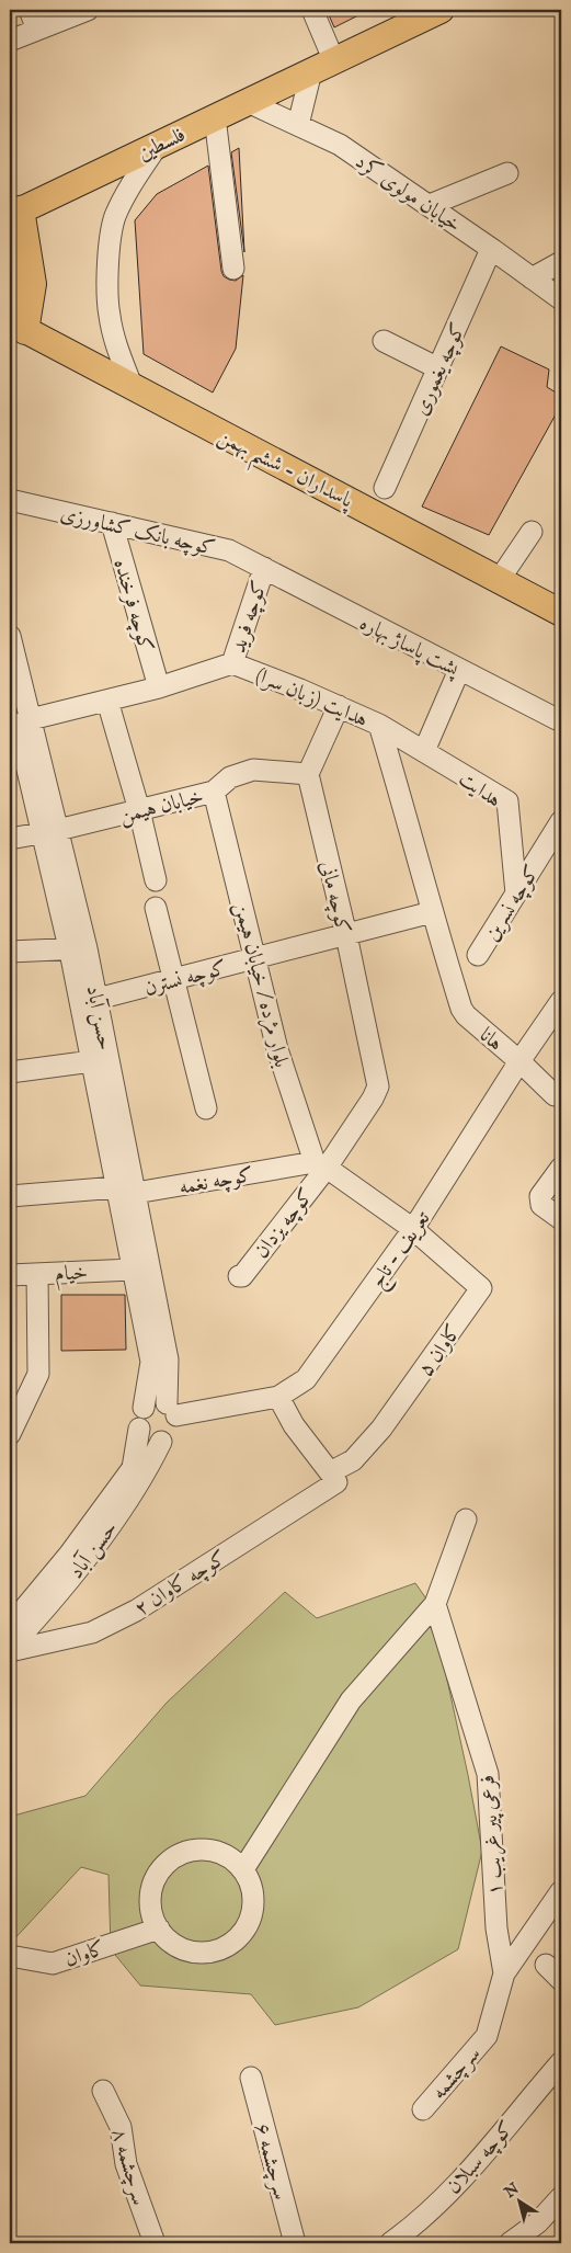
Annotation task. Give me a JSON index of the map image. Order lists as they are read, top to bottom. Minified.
{"streets":{"main road":["فلسطین","پاسداران - ششم بهمن"],"street":["خیابان مولوی کرد","کوچه یغموری","کوچه بانک کشاورزی","کوچه فرخنده","کوچه فرید","پشت پاساژ بهاره","هدایت (زبان سرا)","هدایت","خیابان هیمن","کوچه مانی","کوچه نسرین","کوچه نسترن","بلوار مژده / خیابان هیمن","حسن آباد","هانا","کوچه نغمه","کوچه یزدان","تعریف - تاج","خیام","کاوان ۵","کوچه کاوان ۲","فرعی پیر غریب ۱","کاوان","سرچشمه","کوچه سبلان","سرچشمه ۶","سرچشمه ۸"]},"crossings":[["فلسطین","خیابان مولوی کرد"],["خیابان مولوی کرد","کوچه یغموری"],["کوچه بانک کشاورزی","کوچه فرخنده"],["کوچه بانک کشاورزی","کوچه فرید"],["کوچه بانک کشاورزی","پشت پاساژ بهاره"],["کوچه فرخنده","هدایت (زبان سرا)"],["کوچه فرید","پشت پاساژ بهاره"],["کوچه فرید","هدایت (زبان سرا)"],["هدایت (زبان سرا)","هدایت"],["هدایت (زبان سرا)","کوچه نسترن"],["هدایت (زبان سرا)","حسن آباد"],["هدایت (زبان سرا)","هانا"],["هدایت","کوچه نسرین"],["خیابان هیمن","کوچه مانی"],["خیابان هیمن","بلوار مژده / خیابان هیمن"],["خیابان هیمن","حسن آباد"],["کوچه مانی","کوچه نسترن"],["کوچه مانی","کوچه یزدان"],["کوچه نسترن","بلوار مژده / خیابان هیمن"],["کوچه نسترن","حسن آباد"],["بلوار مژده / خیابان هیمن","کوچه نغمه"],["بلوار مژده / خیابان هیمن","کوچه یزدان"],["حسن آباد","کوچه نغمه"],["حسن آباد","تعریف - تاج"],["حسن آباد","خیام"],["حسن آباد","کوچه کاوان ۲"],["هانا","تعریف - تاج"],["کوچه نغمه","کوچه یزدان"],["تعریف - تاج","کاوان ۵"],["کاوان ۵","کوچه کاوان ۲"],["فرعی پیر غریب ۱","سرچشمه"]],"north":"top left"}
